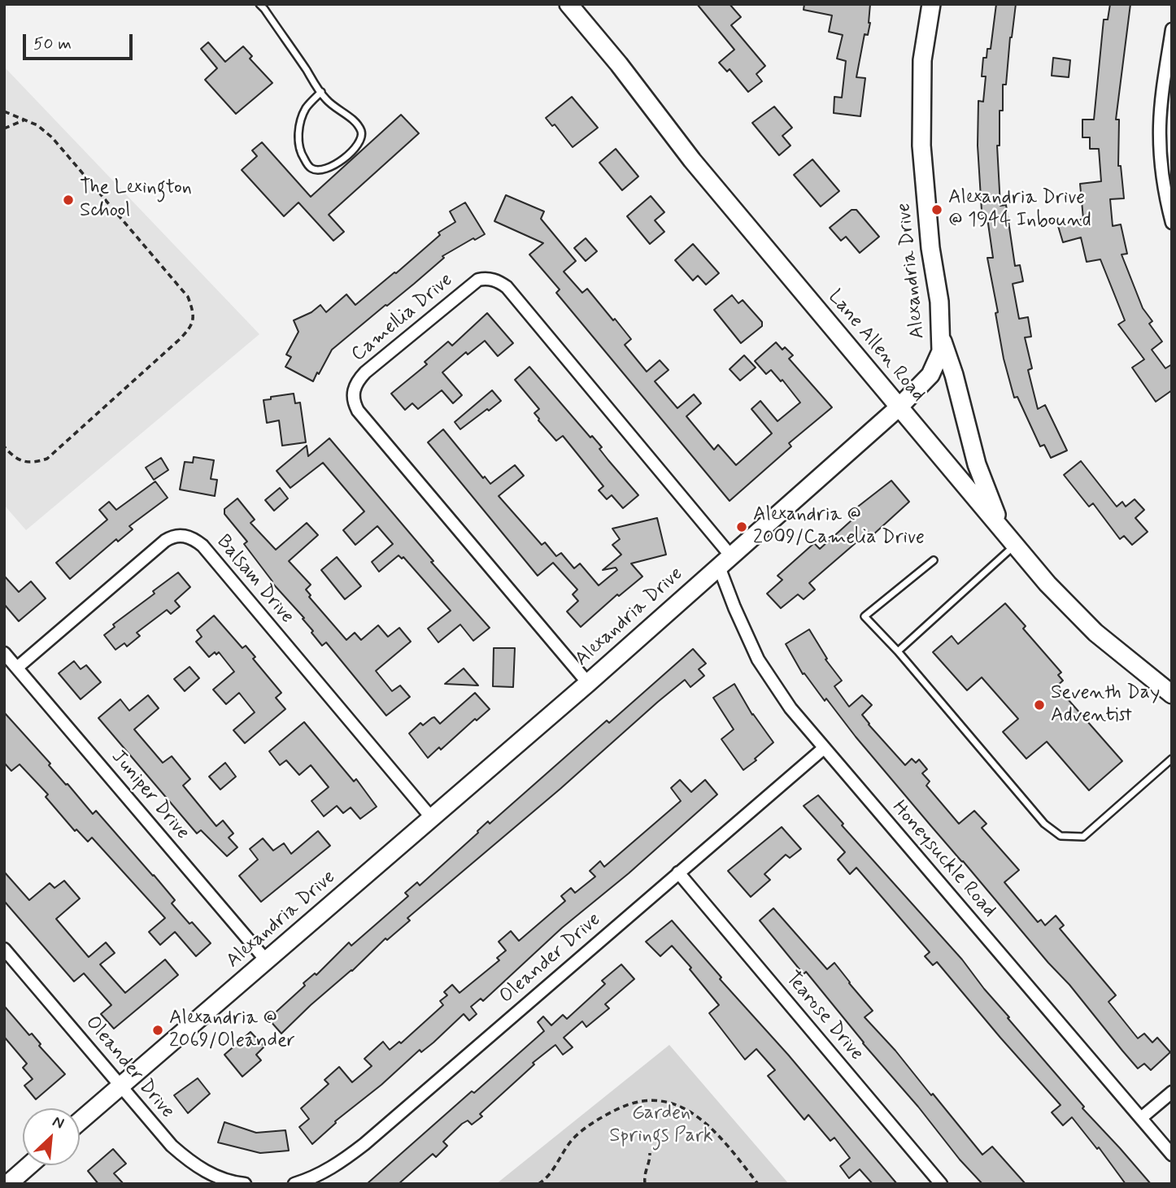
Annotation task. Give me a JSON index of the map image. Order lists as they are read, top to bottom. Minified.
{"streets":{"street":["Alexandria Drive","Camellia Drive","Lane Allen Road","Balsam Drive","Juniper Drive","Honeysuckle Road","Oleander Drive","Tearose Drive"]},"crossings":[["Alexandria Drive","Camellia Drive"],["Alexandria Drive","Lane Allen Road"],["Alexandria Drive","Balsam Drive"],["Alexandria Drive","Juniper Drive"],["Alexandria Drive","Honeysuckle Road"],["Alexandria Drive","Oleander Drive"],["Camellia Drive","Honeysuckle Road"],["Balsam Drive","Juniper Drive"],["Honeysuckle Road","Oleander Drive"],["Oleander Drive","Tearose Drive"]],"parks":["Garden Springs Park"],"places":["The Lexington School","Alexandria Drive @ 1944 Inbound","Alexandria @ 2009/Camelia Drive","Seventh Day Adventist","Alexandria @ 2069/Oleander"],"scale_bar":"50 m","north":"top right"}
